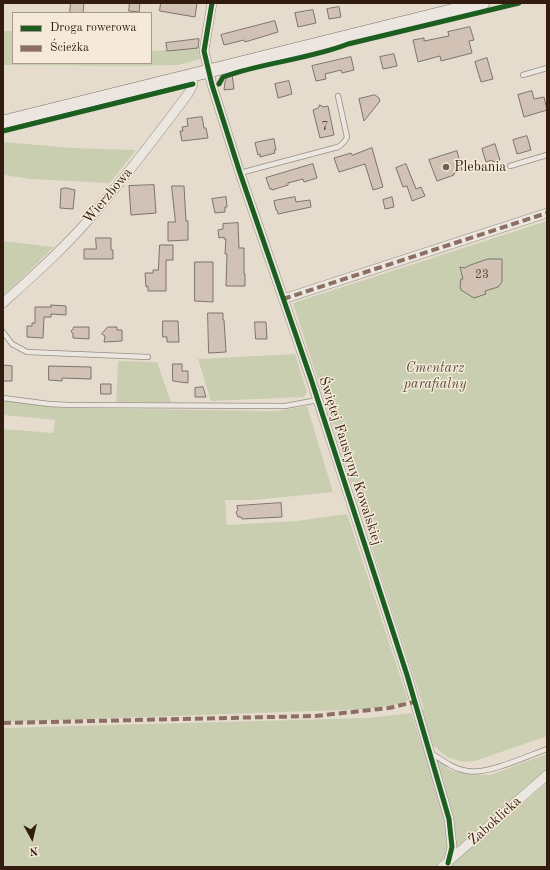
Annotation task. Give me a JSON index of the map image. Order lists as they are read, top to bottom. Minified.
{"streets":{"street":["Wierzbowa","Świętej Faustyny Kowalskiej","Żaboklicka"]},"crossings":[["Świętej Faustyny Kowalskiej","Żaboklicka"]],"parks":["Cmentarz parafialny"],"places":["Plebania"],"house_numbers":["7","23"],"legend":["Droga rowerowa","Ścieżka"],"north":"bottom"}
